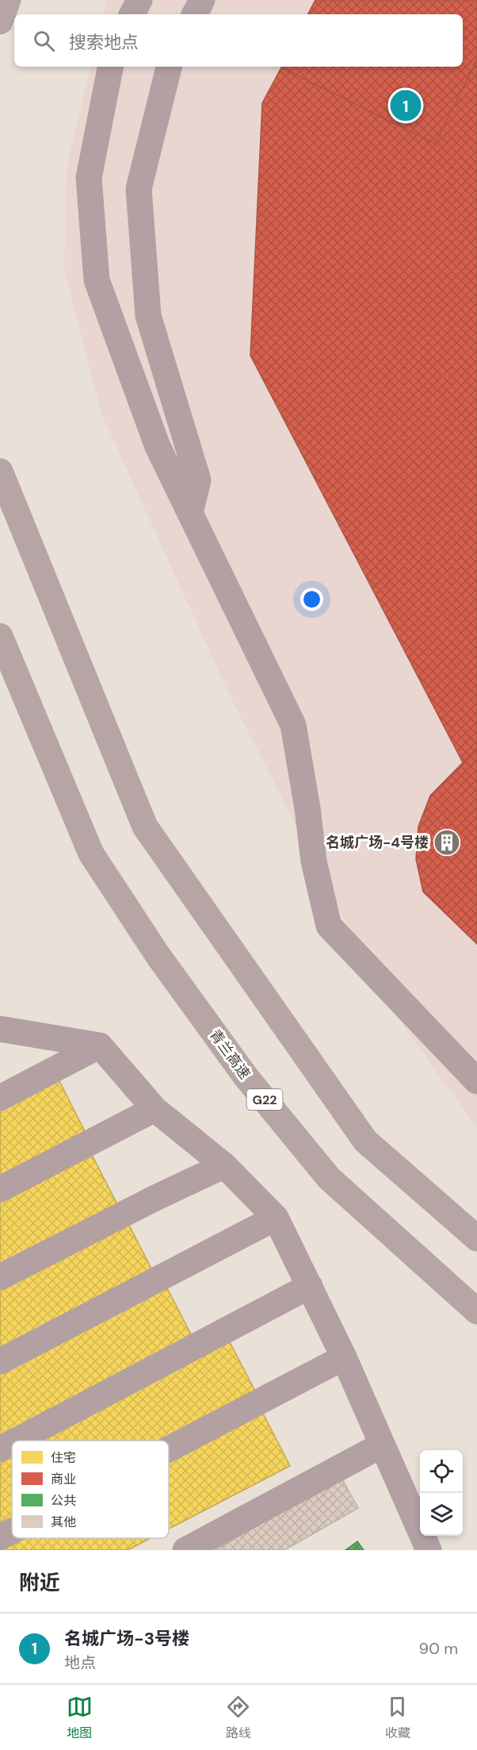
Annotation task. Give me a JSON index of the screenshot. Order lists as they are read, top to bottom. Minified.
{"streets":{"highway":["青兰高速","G22"]},"places":{"building":["名城广场-4号楼"]},"legend":["住宅","商业","公共","其他"],"page":{"search":"搜索地点","pins":"1","heading":"附近","list":[{"mark":"1","name":"名城广场-3号楼","note":"地点","value":"90 m"}],"nav":["地图","路线","收藏"]}}
